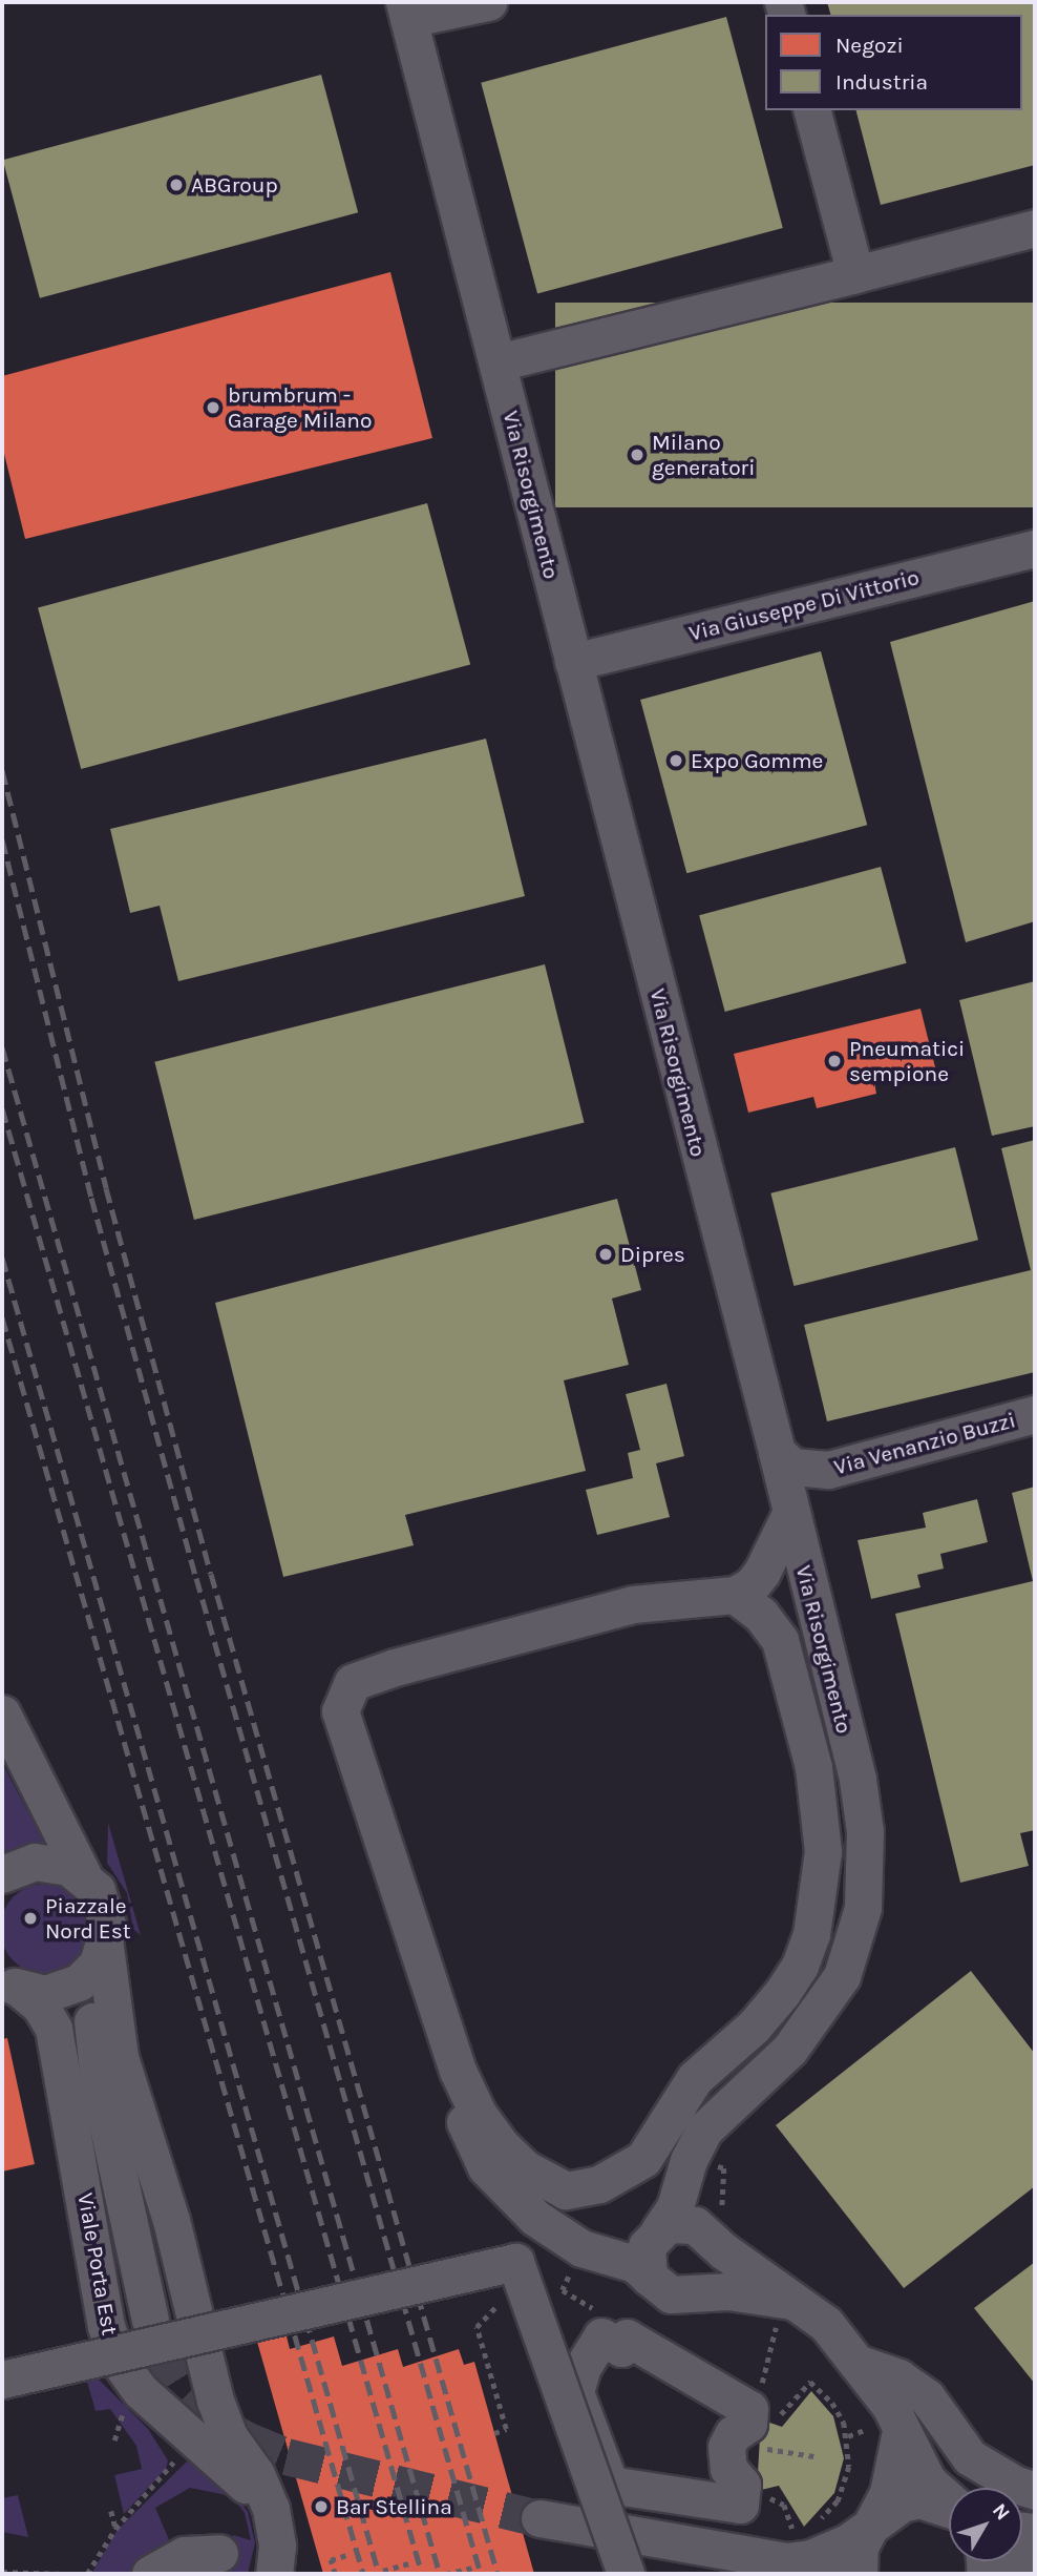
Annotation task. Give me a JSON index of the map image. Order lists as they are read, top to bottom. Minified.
{"streets":{"street":["Via Risorgimento","Via Giuseppe Di Vittorio","Via Venanzio Buzzi","Viale Porta Est"]},"crossings":[["Via Risorgimento","Via Giuseppe Di Vittorio"],["Via Risorgimento","Via Venanzio Buzzi"]],"places":["ABGroup","brumbrum - Garage Milano","Milano generatori","Expo Gomme","Pneumatici sempione","Dipres","Piazzale Nord Est","Bar Stellina"],"legend":["Negozi","Industria"],"north":"top right"}
